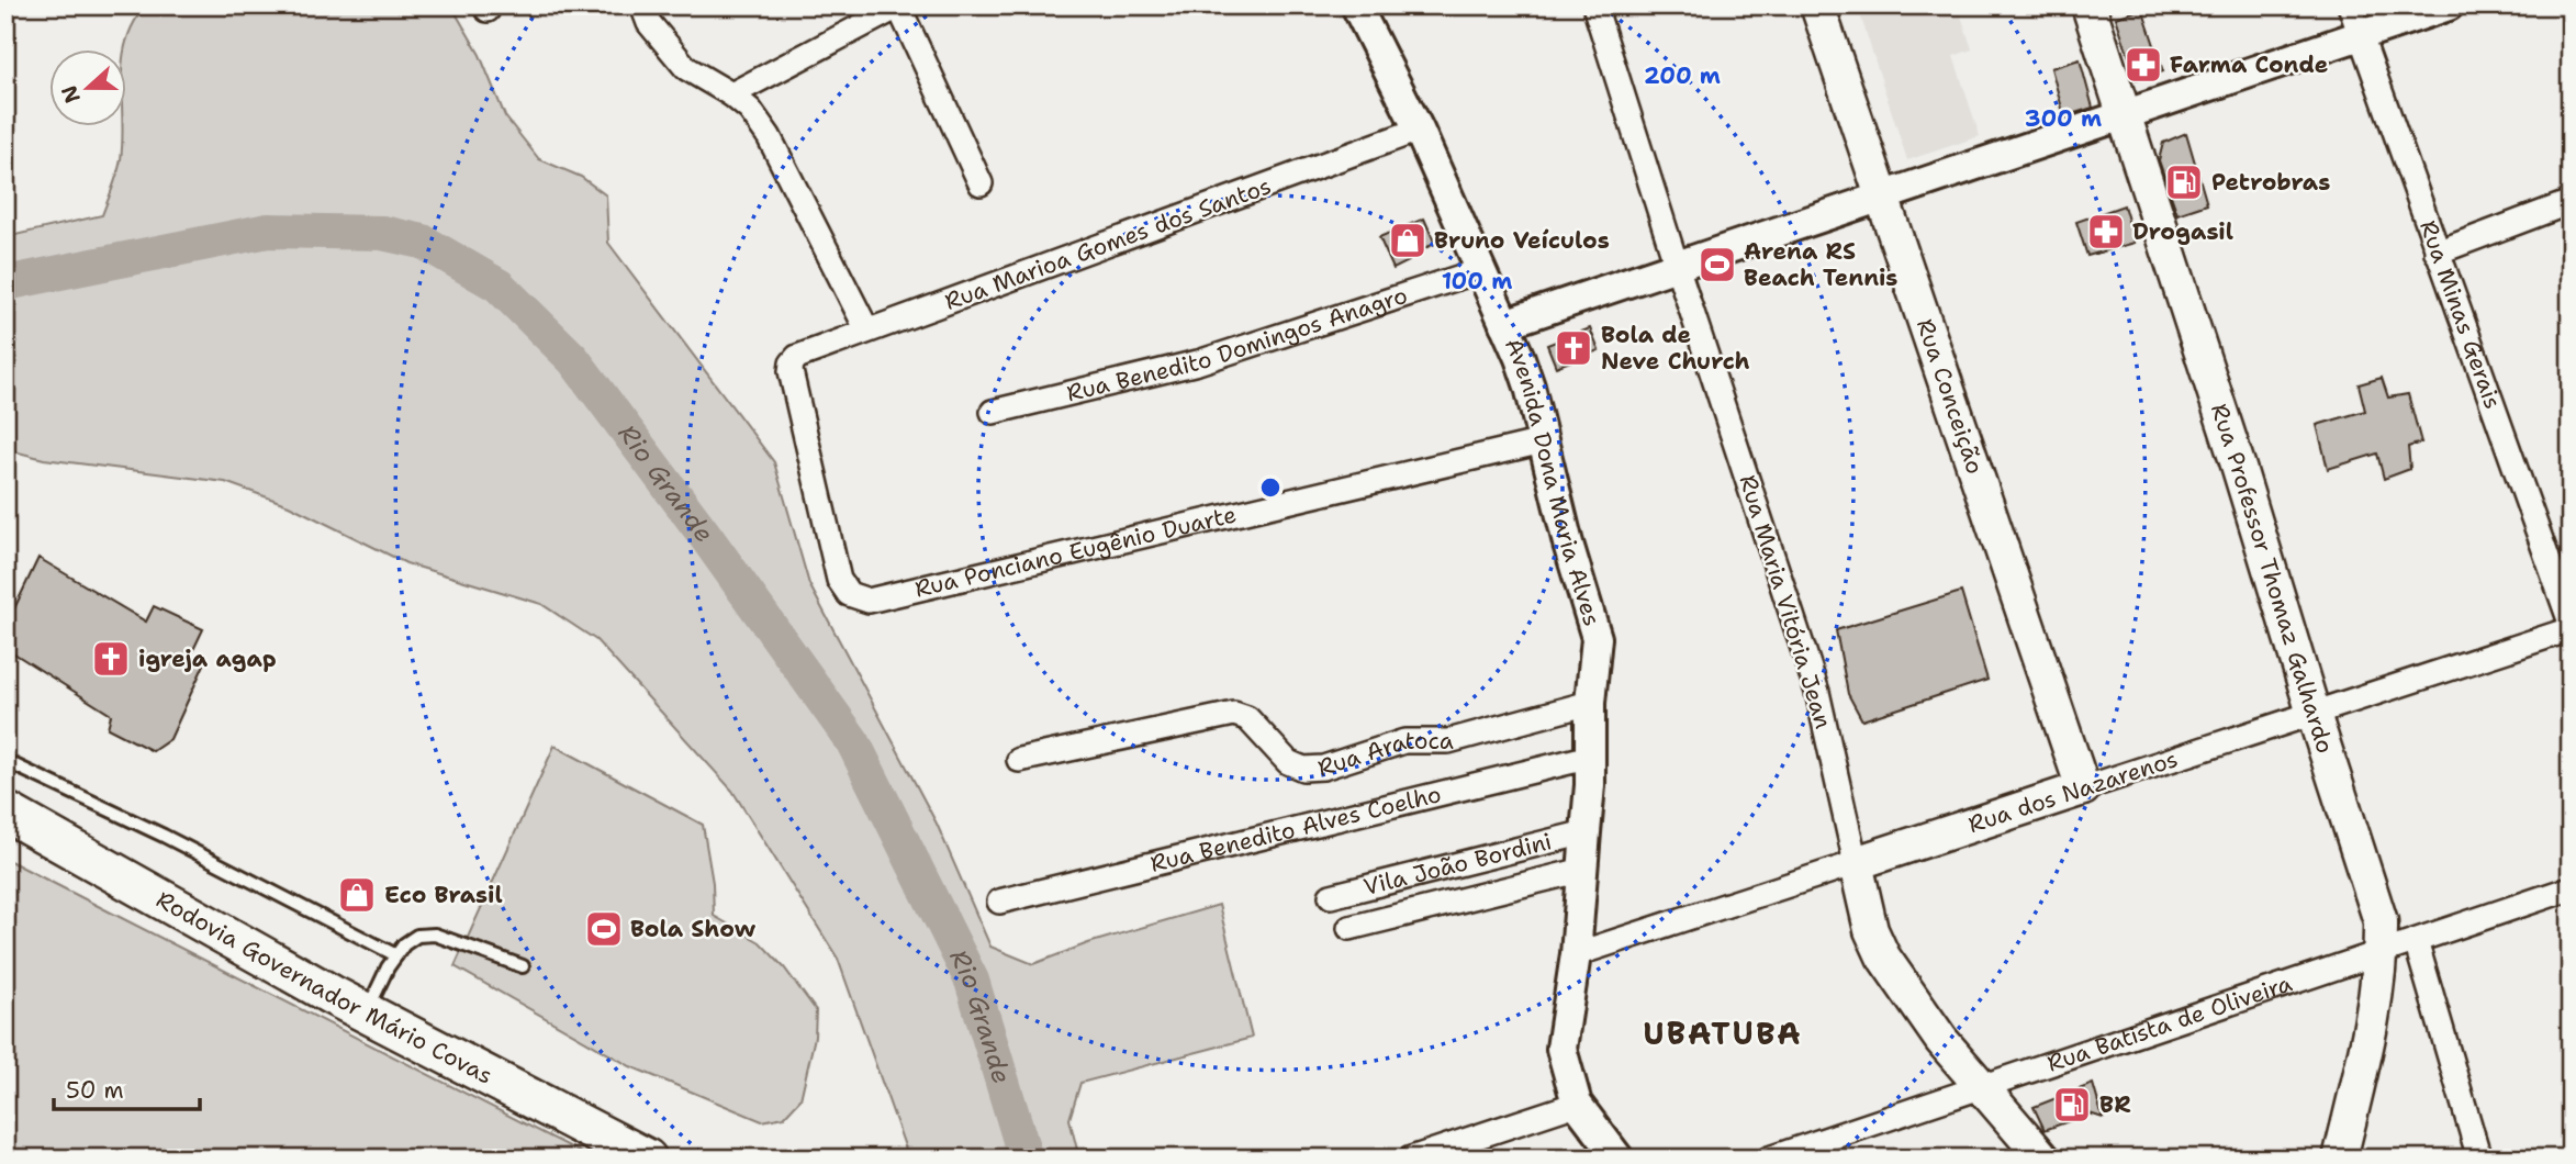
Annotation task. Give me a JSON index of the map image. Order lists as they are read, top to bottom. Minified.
{"streets":{"highway":["Rodovia Governador Mário Covas"],"main road":["Rua Conceição","Rua Professor Thomaz Galhardo","Rua Maria Vitória Jean","Rua dos Nazarenos"],"street":["Rua Marioa Gomes dos Santos","Rua Minas Gerais","Rua Benedito Domingos Anagro","Avenida Dona Maria Alves","Rua Ponciano Eugênio Duarte","Rua Aratoca","Rua Benedito Alves Coelho","Vila João Bordini","Rua Batista de Oliveira"]},"crossings":[["Rua Marioa Gomes dos Santos","Avenida Dona Maria Alves"],["Rua Marioa Gomes dos Santos","Rua Ponciano Eugênio Duarte"],["Rua Benedito Domingos Anagro","Avenida Dona Maria Alves"],["Rua Conceição","Rua dos Nazarenos"],["Avenida Dona Maria Alves","Rua Ponciano Eugênio Duarte"],["Avenida Dona Maria Alves","Rua Aratoca"],["Avenida Dona Maria Alves","Rua dos Nazarenos"],["Avenida Dona Maria Alves","Rua Benedito Alves Coelho"],["Avenida Dona Maria Alves","Vila João Bordini"],["Rua Professor Thomaz Galhardo","Rua dos Nazarenos"],["Rua Professor Thomaz Galhardo","Rua Batista de Oliveira"],["Rua Maria Vitória Jean","Rua dos Nazarenos"],["Rua Maria Vitória Jean","Rua Batista de Oliveira"]],"districts":["UBATUBA"],"water":["Rio Grande"],"places":{"pharmacy":["Farma Conde","Drogasil"],"fuel station":["Petrobras","BR"],"shop":["Bruno Veículos","Eco Brasil"],"sports":["Arena RS Beach Tennis","Bola Show"],"church":["Bola de Neve Church","igreja agap"]},"scale_bar":"50 m","north":"left","rings":["200 m","300 m","100 m"]}
